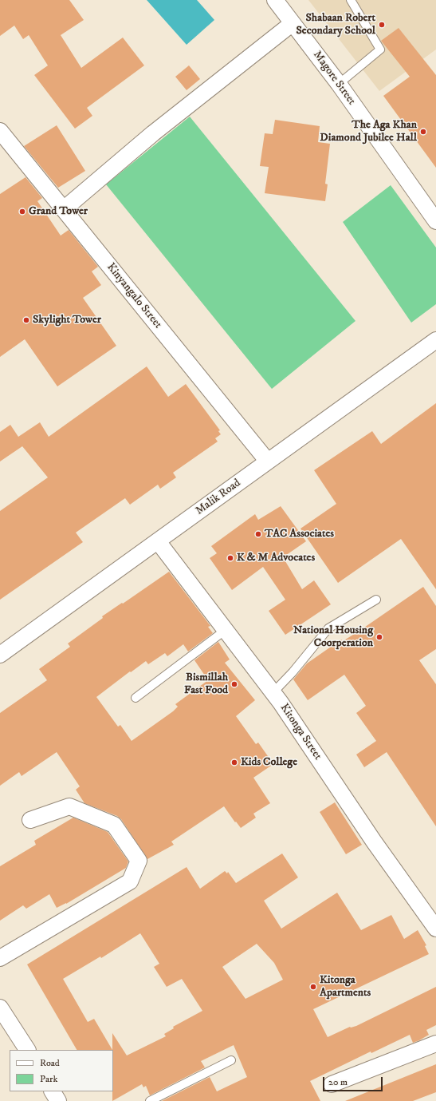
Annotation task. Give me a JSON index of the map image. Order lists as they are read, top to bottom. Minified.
{"streets":{"street":["Magore Street","Kinyangalo Street","Malik Road","Kitonga Street"]},"crossings":[["Kinyangalo Street","Malik Road"],["Malik Road","Kitonga Street"]],"places":["Shabaan Robert Secondary School","The Aga Khan Diamond Jubilee Hall","Grand Tower","Skylight Tower","TAC Associates","K & M Advocates","National Housing Coorperation","Bismillah Fast Food","Kids College","Kitonga Apartments"],"legend":["Road","Park"],"scale_bar":"20 m"}
